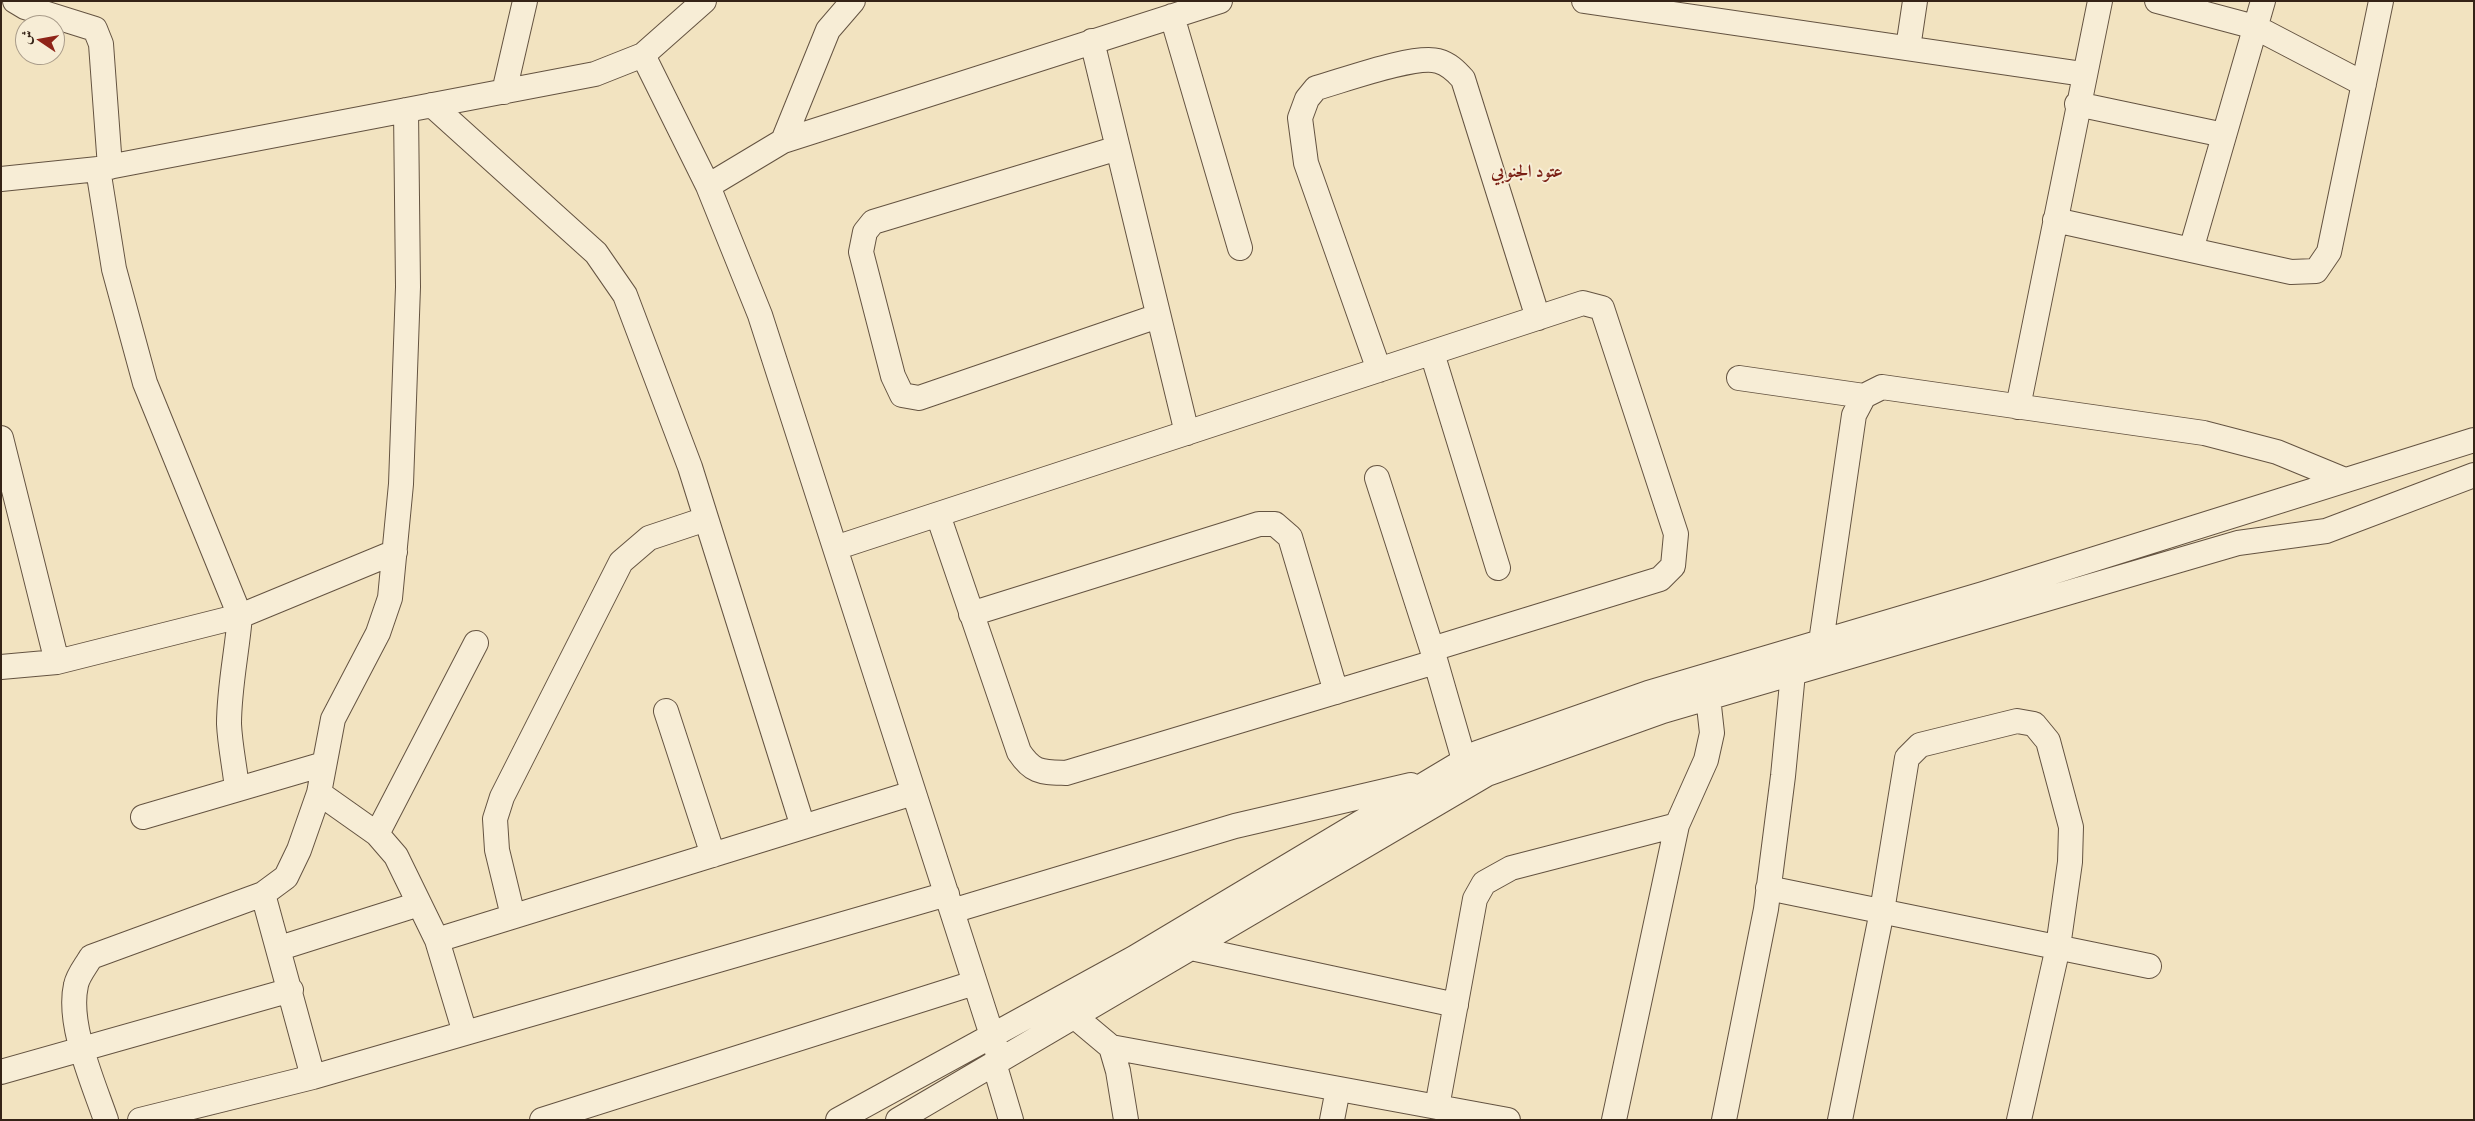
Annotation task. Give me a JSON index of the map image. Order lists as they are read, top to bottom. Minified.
{"districts":["عتود الجنوبي"],"north":"left"}
